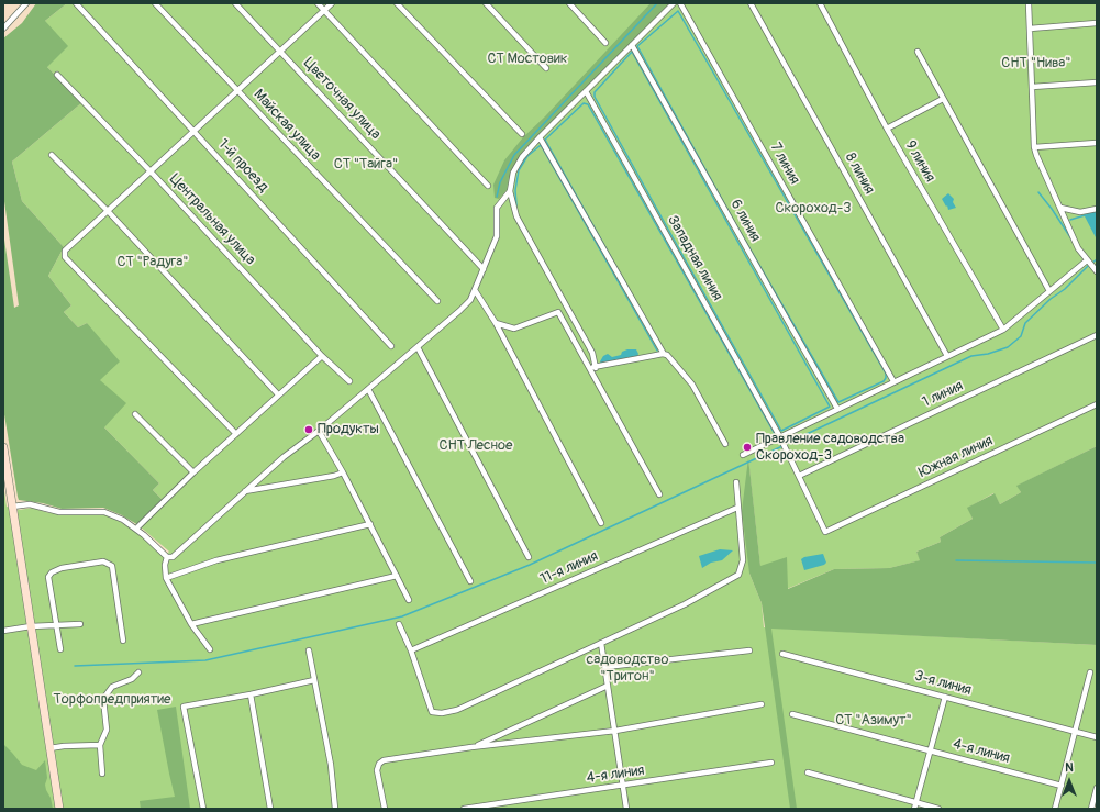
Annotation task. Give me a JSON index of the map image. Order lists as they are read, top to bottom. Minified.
{"streets":{"street":["Цветочная улица","Майская улица","9 линия","7 линия","1-й проезд","8 линия","Центральная улица","6 линия","Западная линия","1 линия","Южная линия","11-я линия","3-я линия","4-я линия"]},"crossings":[["Западная линия","1 линия"],["Западная линия","Южная линия"]],"parks":["СТ Мостовик","СНТ \"Нива\"","СТ \"Тайга\"","Скороход-3","СТ \"Радуга\"","СНТ Лесное","садоводство \"Тритон\"","Торфопредприятие","СТ \"Азимут\""],"places":["Продукты","Правление садоводства Скороход-3"],"north":"top"}
